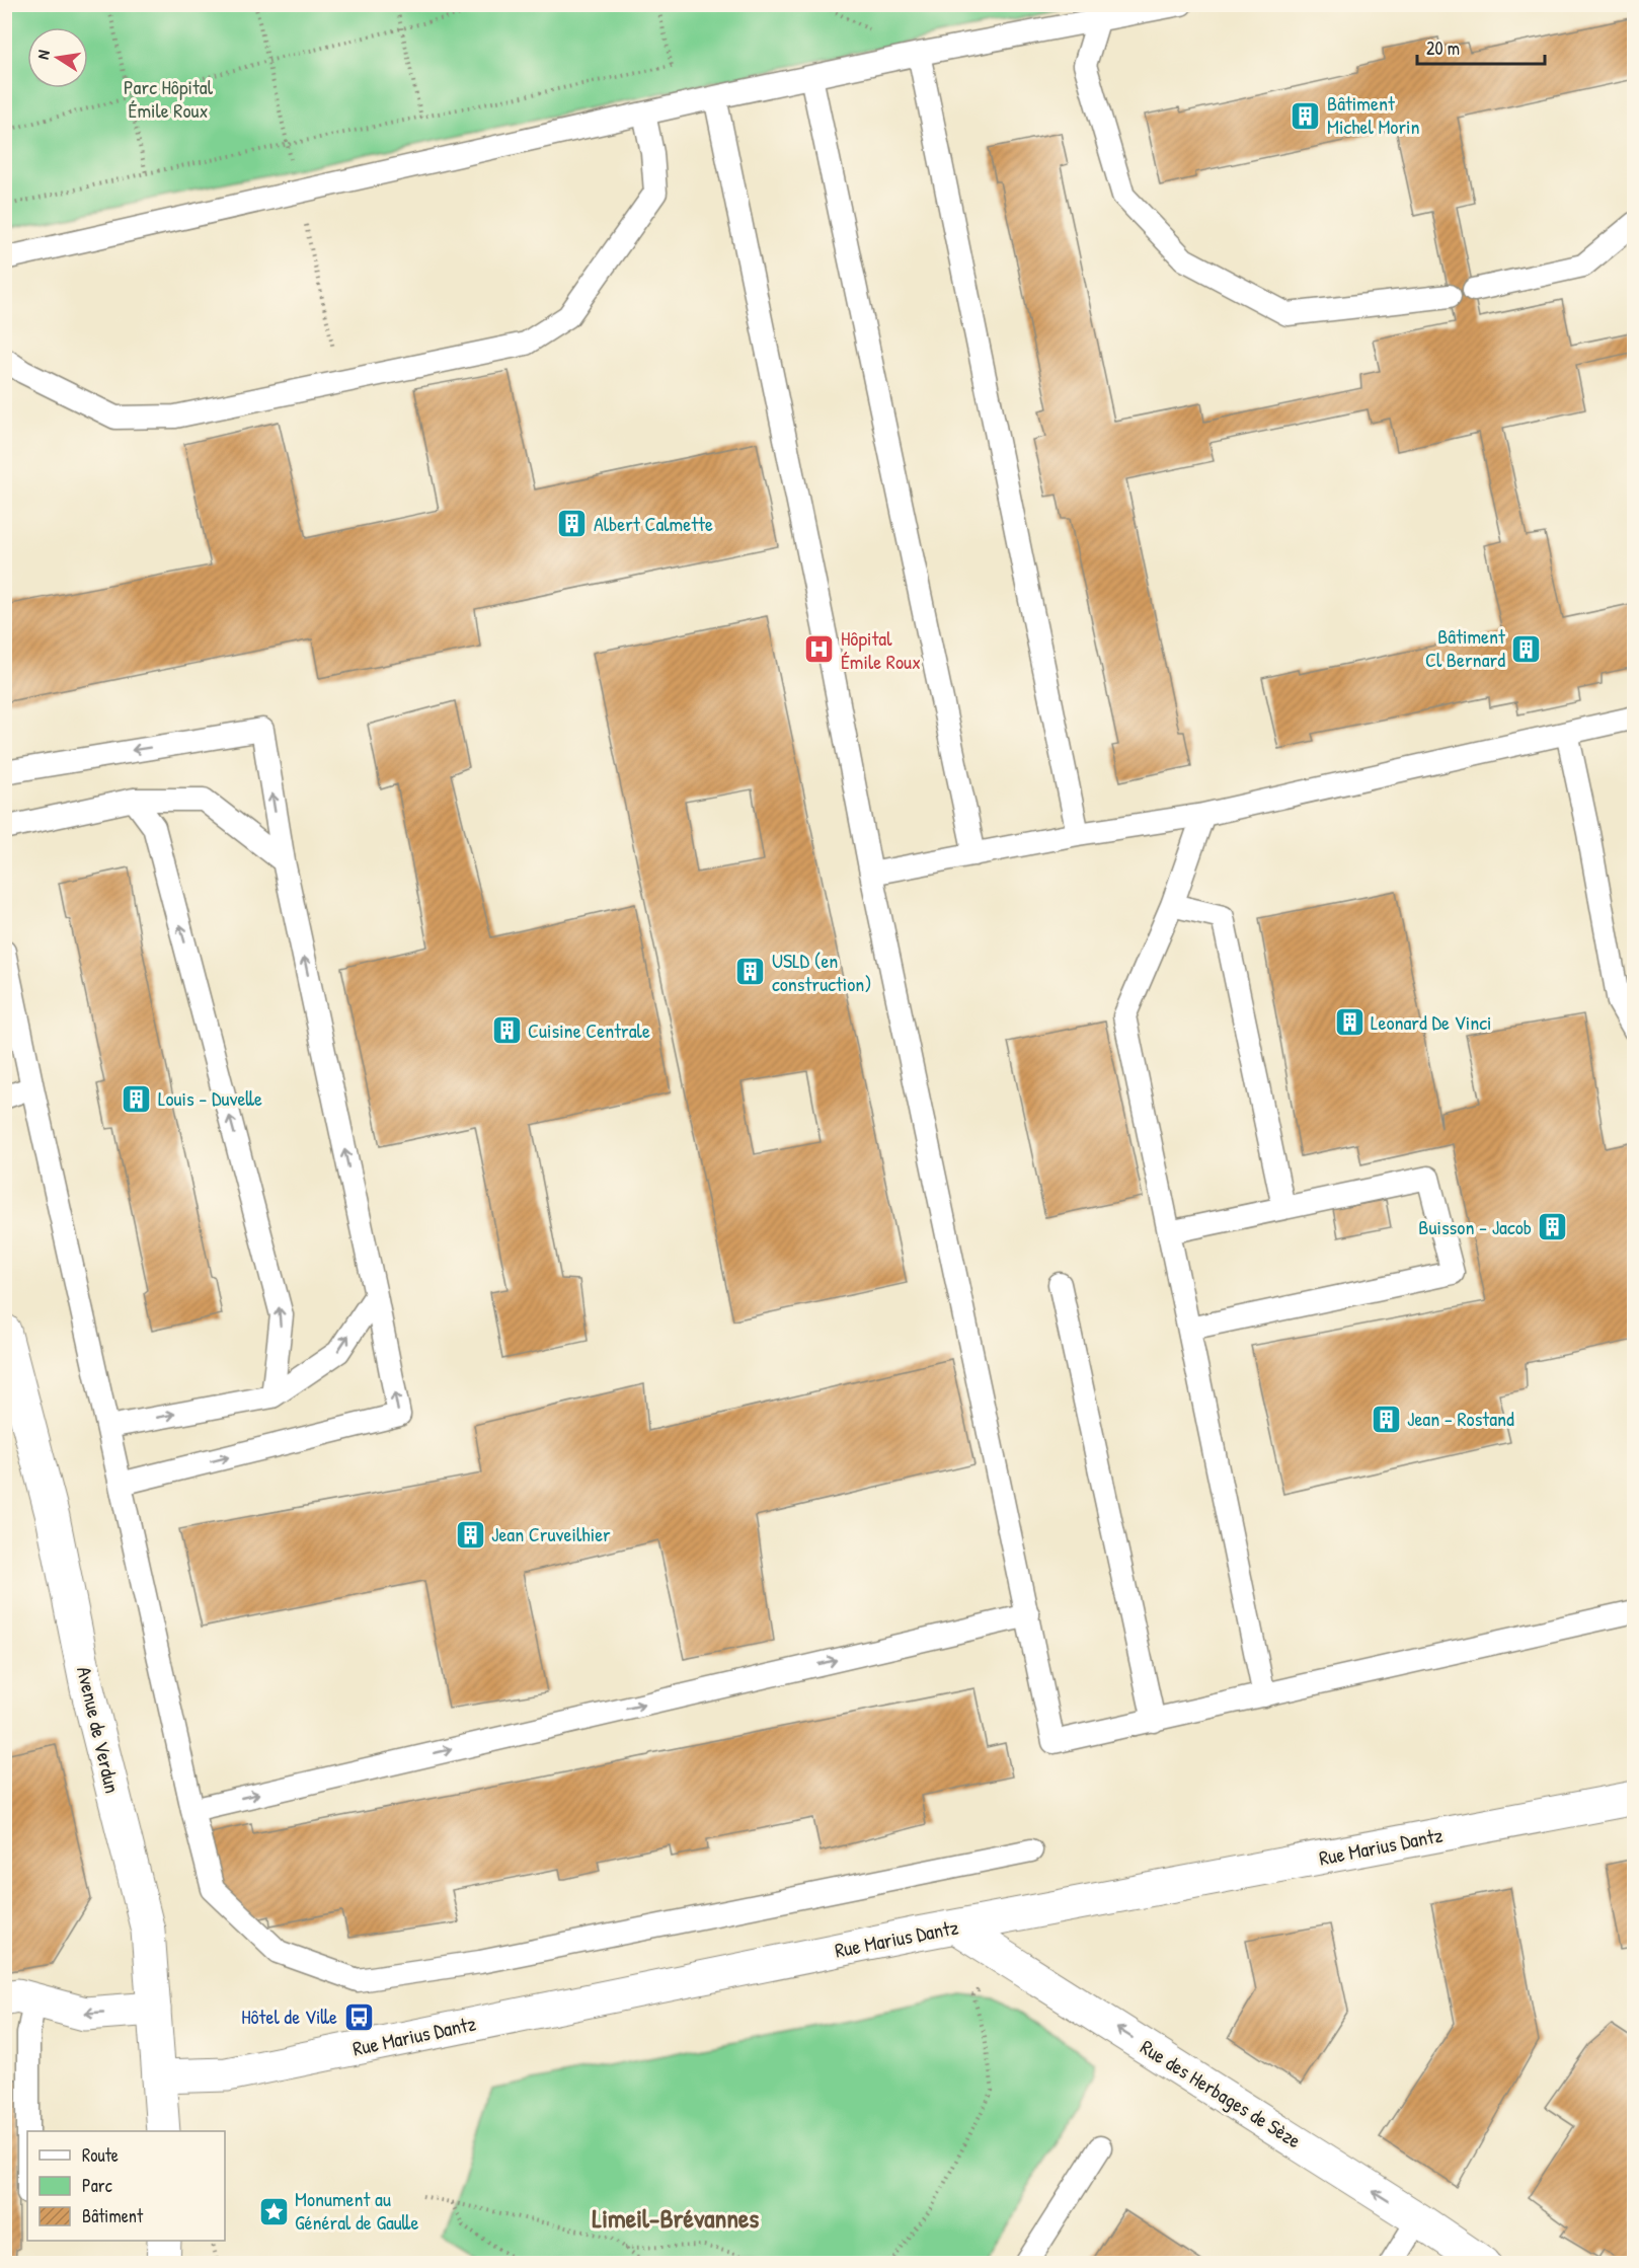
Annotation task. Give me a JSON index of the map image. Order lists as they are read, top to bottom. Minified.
{"streets":{"street":["Avenue de Verdun","Rue Marius Dantz","Rue des Herbages de Sèze"]},"crossings":[["Avenue de Verdun","Rue Marius Dantz"],["Rue Marius Dantz","Rue des Herbages de Sèze"]],"one_way":["Rue des Herbages de Sèze"],"districts":["Limeil-Brévannes"],"parks":["Parc Hôpital Émile Roux"],"places":{"building":["Bâtiment Michel Morin","Albert Calmette","Bâtiment Cl Bernard","USLD (en construction)","Leonard De Vinci","Cuisine Centrale","Louis - Duvelle","Buisson - Jacob","Jean - Rostand","Jean Cruveilhier"],"hospital":["Hôpital Émile Roux"],"bus stop":["Hôtel de Ville"],"place":["Monument au Général de Gaulle"]},"legend":["Route","Parc","Bâtiment"],"scale_bar":"20 m","north":"left"}
